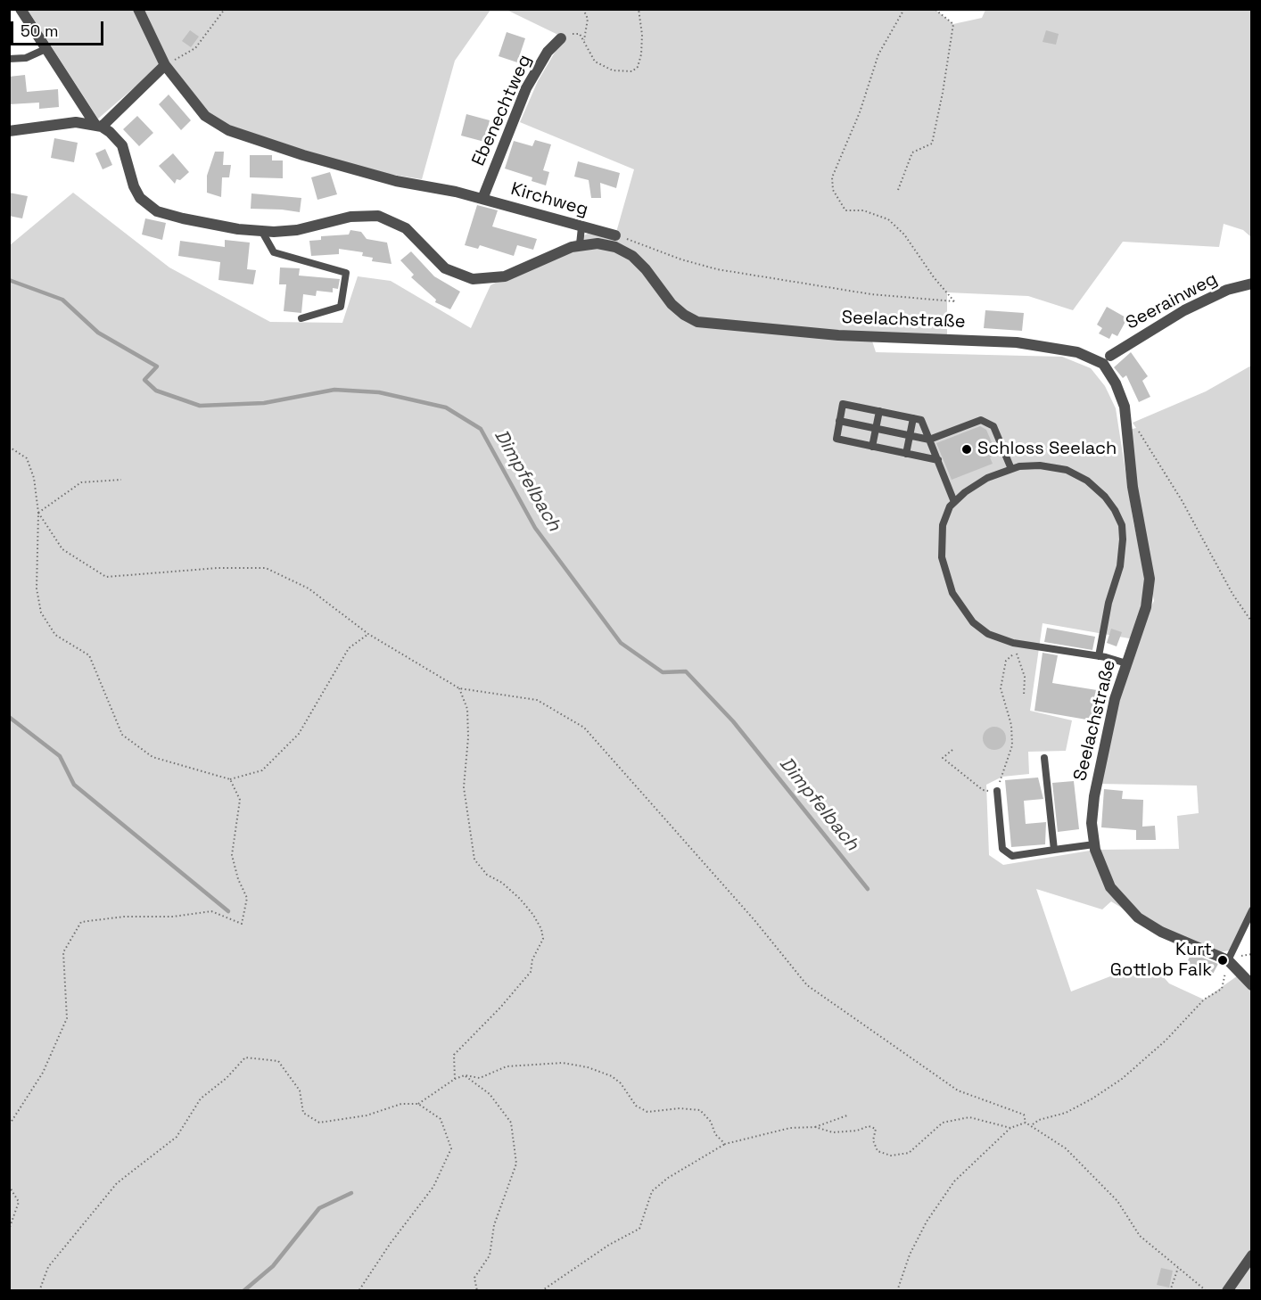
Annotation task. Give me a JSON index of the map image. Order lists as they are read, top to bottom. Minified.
{"streets":{"street":["Ebenechtweg","Kirchweg","Seerainweg","Seelachstraße"]},"crossings":[["Ebenechtweg","Kirchweg"]],"water":["Dimpfelbach"],"places":["Schloss Seelach","Kurt Gottlob Falk"],"scale_bar":"50 m"}
